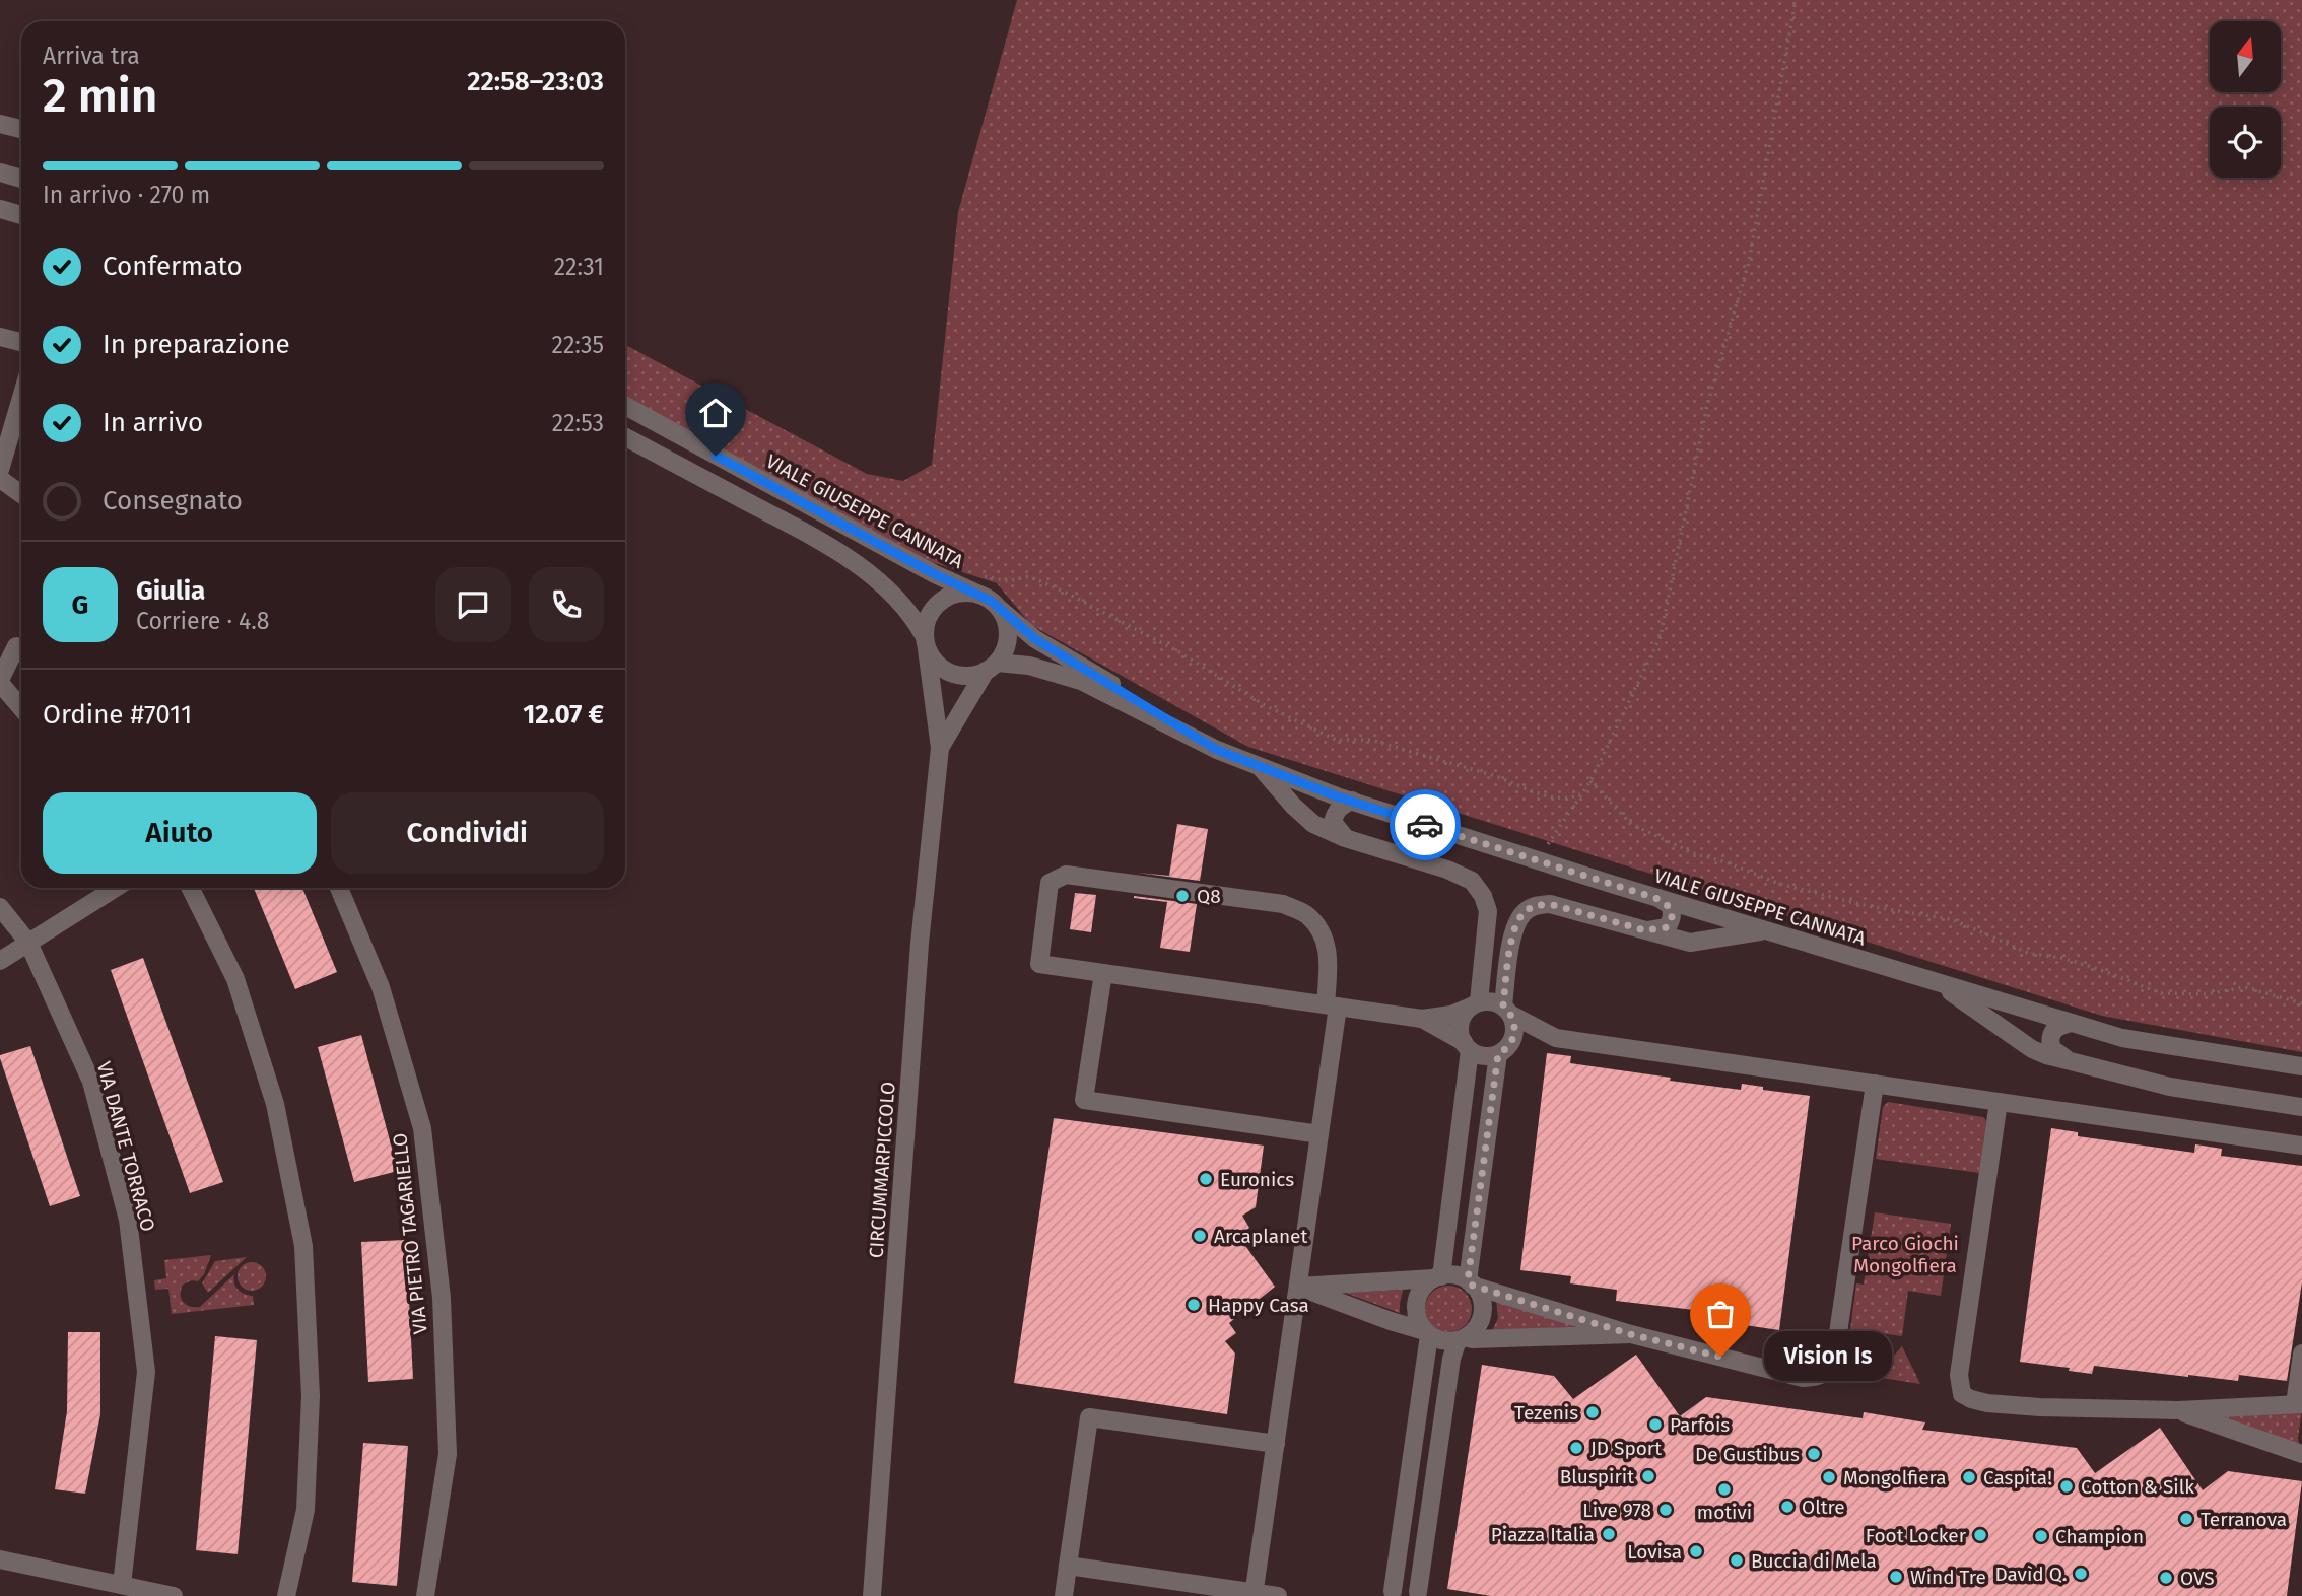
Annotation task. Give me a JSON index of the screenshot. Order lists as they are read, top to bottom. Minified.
{"streets":{"street":["VIALE GIUSEPPE CANNATA","VIA DANTE TORRACO","CIRCUMMARPICCOLO","VIA PIETRO TAGARIELLO"]},"crossings":[["VIALE GIUSEPPE CANNATA","CIRCUMMARPICCOLO"]],"parks":["Parco Giochi Mongolfiera"],"places":["Q8","Euronics","Arcaplanet","Happy Casa","Vision Is","Tezenis","Parfois","JD Sport","De Gustibus","Bluspirit","Mongolfiera","Caspita!","Cotton & Silk","motivi","Oltre","Live 978","Terranova","Piazza Italia","Foot Locker","Champion","Lovisa","Buccia di Mela","Davìd Q.","Wind Tre","OVS"],"north":"top","page":{"heading":["2 min","Arriva tra","22:58–23:03"],"panel":["Giulia","Corriere · 4.8","Ordine #7011","12.07 €"],"bar":"In arrivo · 270 m","list":[["Confermato","22:31"],["In preparazione","22:35"],["In arrivo","22:53"],"Consegnato"],"round":"G","buttons":["Aiuto","Condividi"],"bubble":"Vision Is"}}
